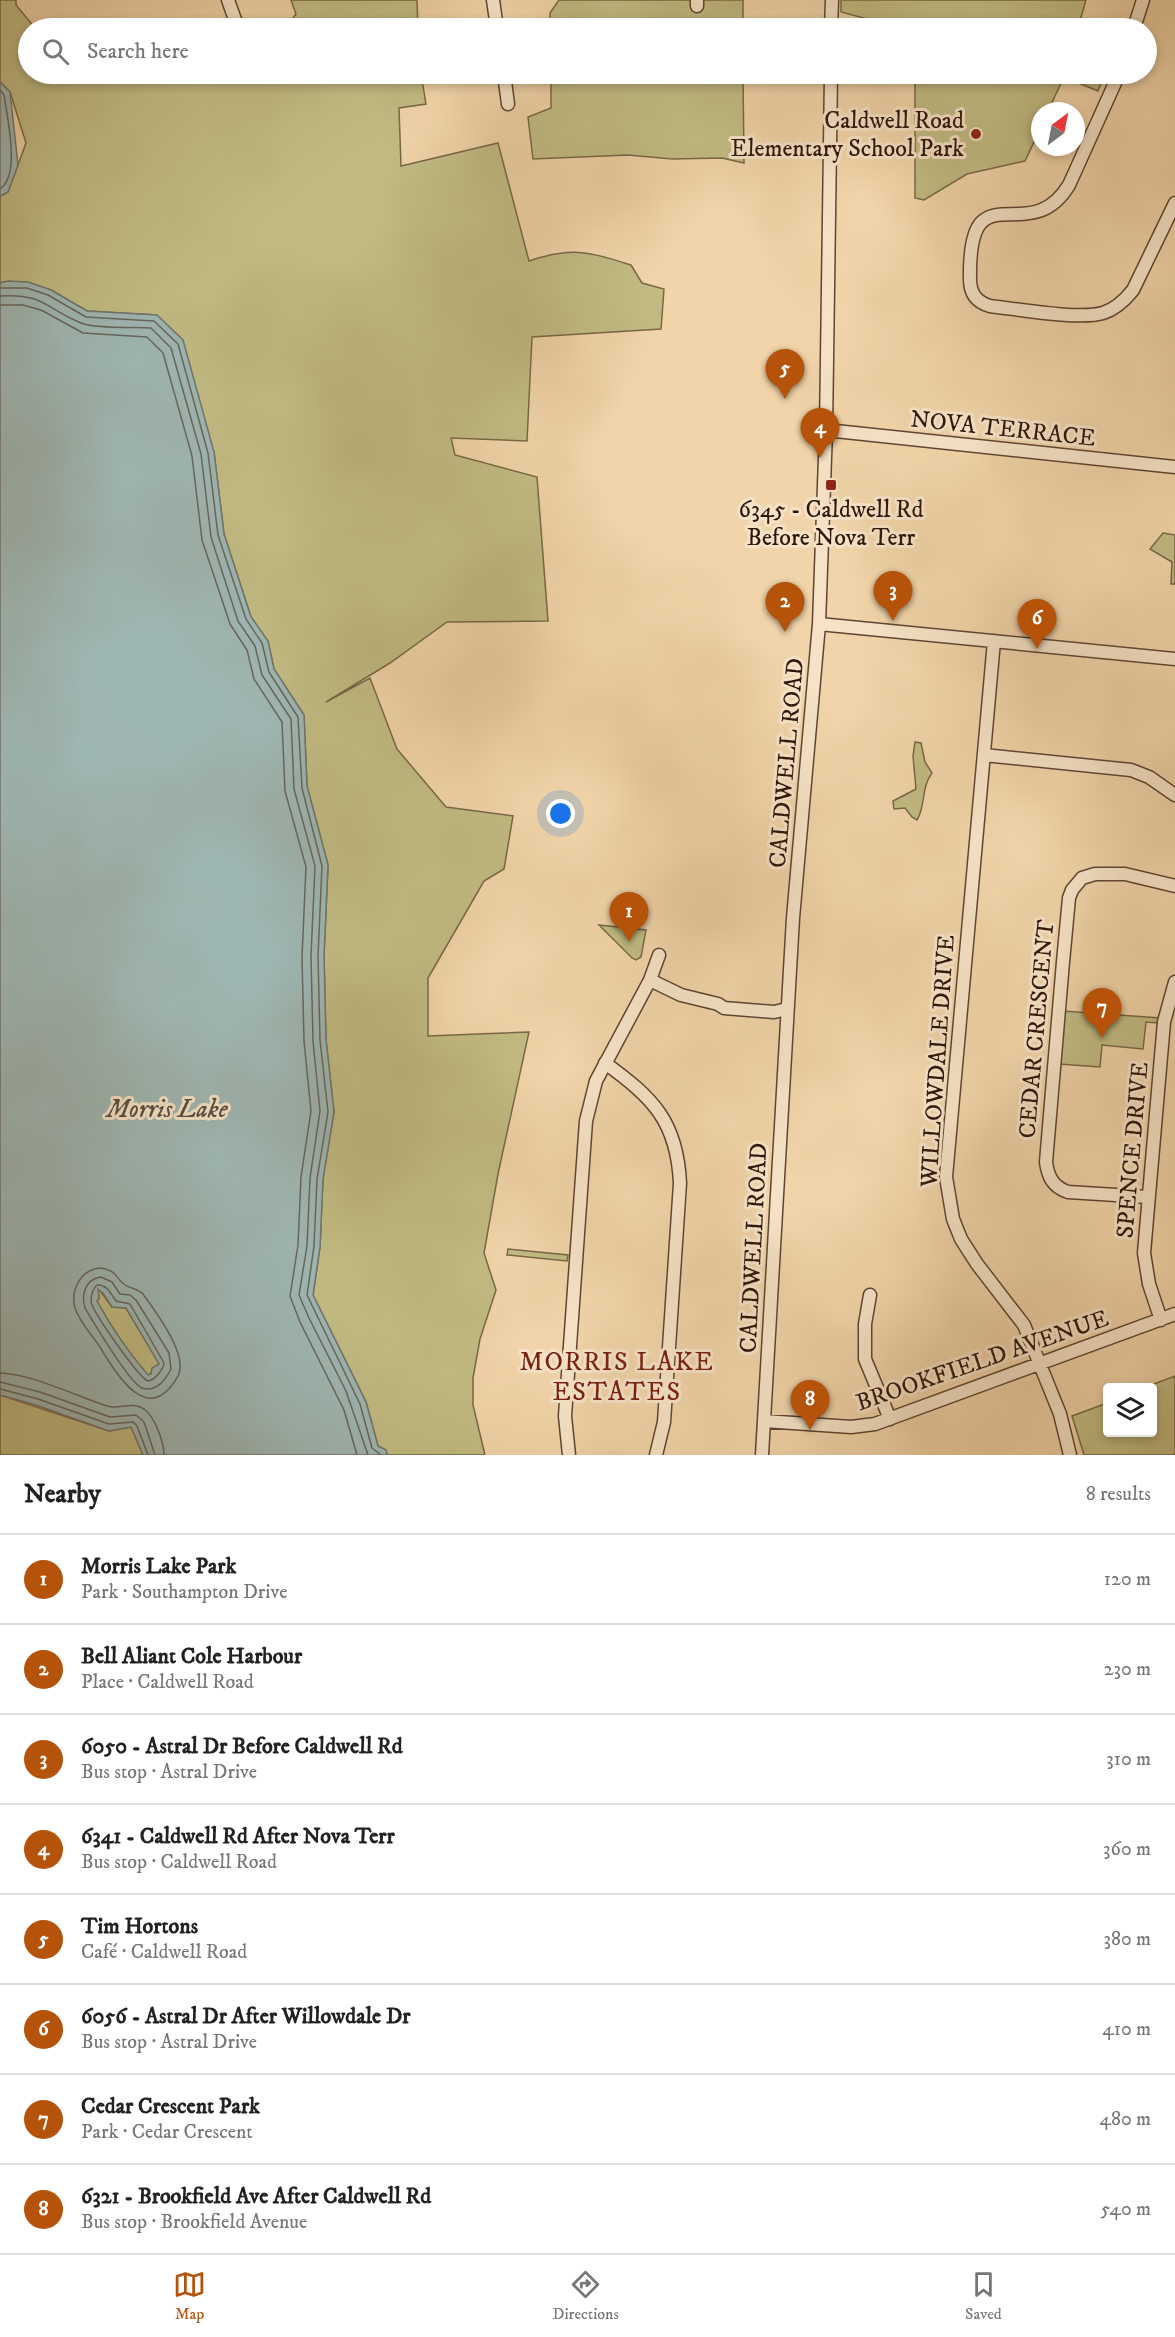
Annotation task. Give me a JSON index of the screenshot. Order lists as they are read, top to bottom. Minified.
{"streets":{"street":["NOVA TERRACE","CALDWELL ROAD","CEDAR CRESCENT","WILLOWDALE DRIVE","SPENCE DRIVE","BROOKFIELD AVENUE"]},"crossings":[["NOVA TERRACE","CALDWELL ROAD"],["CALDWELL ROAD","BROOKFIELD AVENUE"],["CEDAR CRESCENT","SPENCE DRIVE"],["WILLOWDALE DRIVE","BROOKFIELD AVENUE"],["SPENCE DRIVE","BROOKFIELD AVENUE"]],"districts":["MORRIS LAKE ESTATES"],"water":["Morris Lake"],"places":{"other":["Caldwell Road Elementary School Park"],"transit":["6345 - Caldwell Rd Before Nova Terr"]},"north":"top right","page":{"search":"Search here","pins":["5","4","3","2","6","1","7","8"],"heading":["Nearby","8 results"],"list":[{"mark":"1","name":"Morris Lake Park","note":"Park · Southampton Drive","value":"120 m"},{"mark":"2","name":"Bell Aliant Cole Harbour","note":"Place · Caldwell Road","value":"230 m"},{"mark":"3","name":"6050 - Astral Dr Before Caldwell Rd","note":"Bus stop · Astral Drive","value":"310 m"},{"mark":"4","name":"6341 - Caldwell Rd After Nova Terr","note":"Bus stop · Caldwell Road","value":"360 m"},{"mark":"5","name":"Tim Hortons","note":"Café · Caldwell Road","value":"380 m"},{"mark":"6","name":"6056 - Astral Dr After Willowdale Dr","note":"Bus stop · Astral Drive","value":"410 m"},{"mark":"7","name":"Cedar Crescent Park","note":"Park · Cedar Crescent","value":"480 m"},{"mark":"8","name":"6321 - Brookfield Ave After Caldwell Rd","note":"Bus stop · Brookfield Avenue","value":"540 m"}],"nav":["Map","Directions","Saved"]}}
